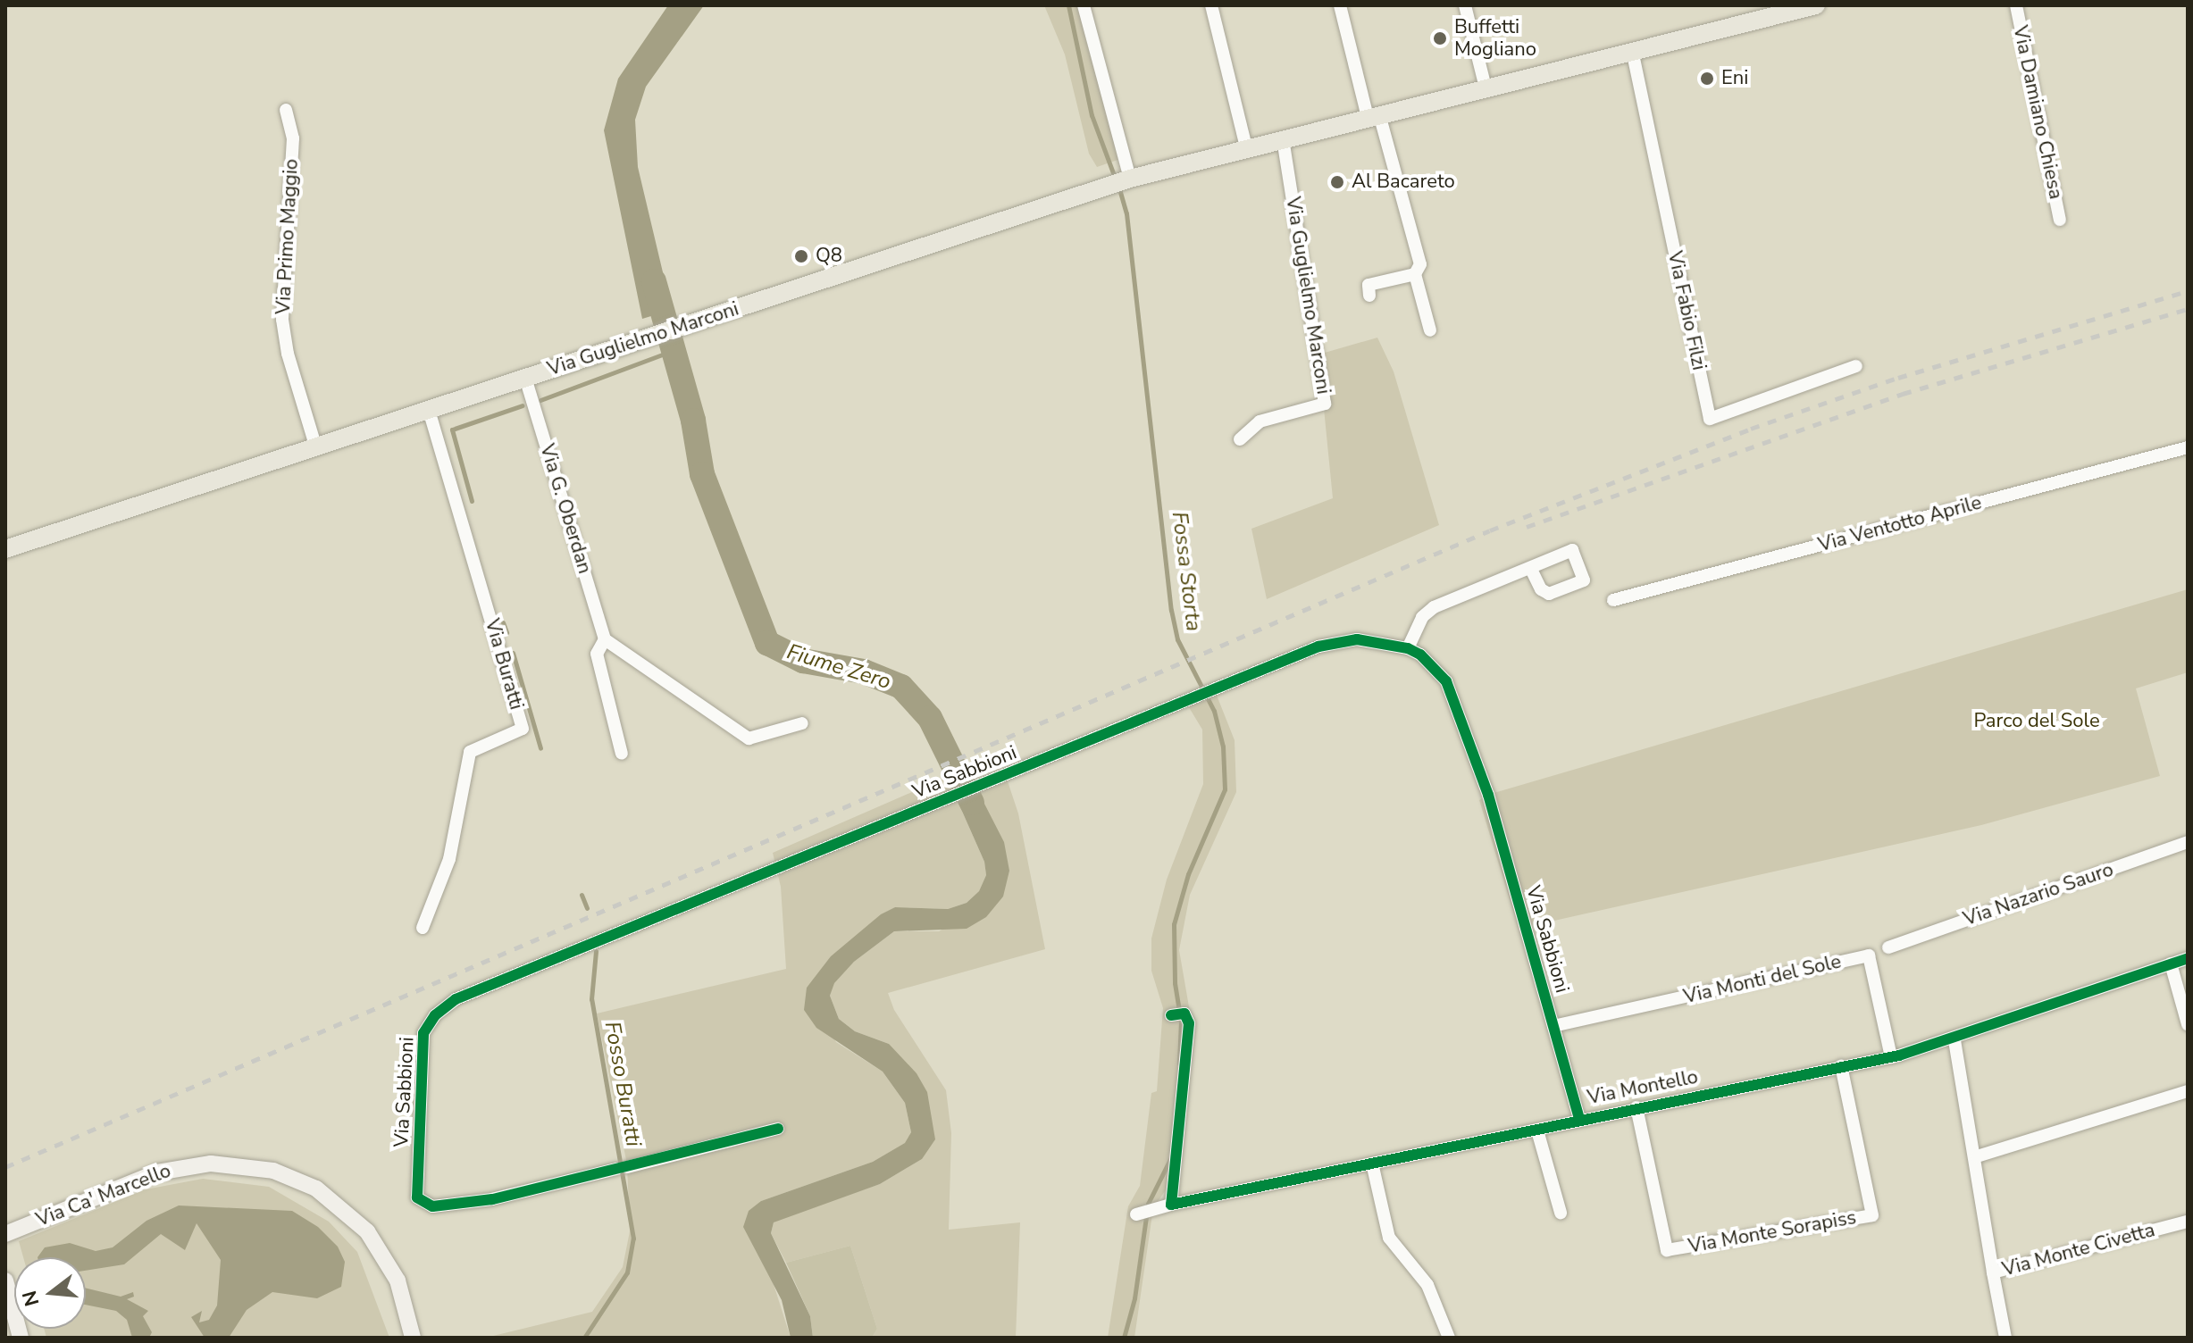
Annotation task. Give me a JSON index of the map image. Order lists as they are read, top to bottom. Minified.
{"streets":{"main road":["Via Guglielmo Marconi","Via Ca' Marcello"],"street":["Via Damiano Chiesa","Via Primo Maggio","Via Fabio Filzi","Via G. Oberdan","Via Ventotto Aprile","Via Buratti","Via Sabbioni","Via Nazario Sauro","Via Monti del Sole","Via Montello","Via Monte Sorapiss","Via Monte Civetta"]},"crossings":[["Via Primo Maggio","Via Guglielmo Marconi"],["Via Guglielmo Marconi","Via Fabio Filzi"],["Via Guglielmo Marconi","Via G. Oberdan"],["Via Guglielmo Marconi","Via Buratti"],["Via Sabbioni","Via Monti del Sole"],["Via Sabbioni","Via Montello"],["Via Monti del Sole","Via Montello"],["Via Montello","Via Monte Sorapiss"]],"water":["Fossa Storta","Fiume Zero","Fosso Buratti"],"parks":["Parco del Sole"],"places":["Buffetti Mogliano","Eni","Al Bacareto","Q8"],"north":"left"}
